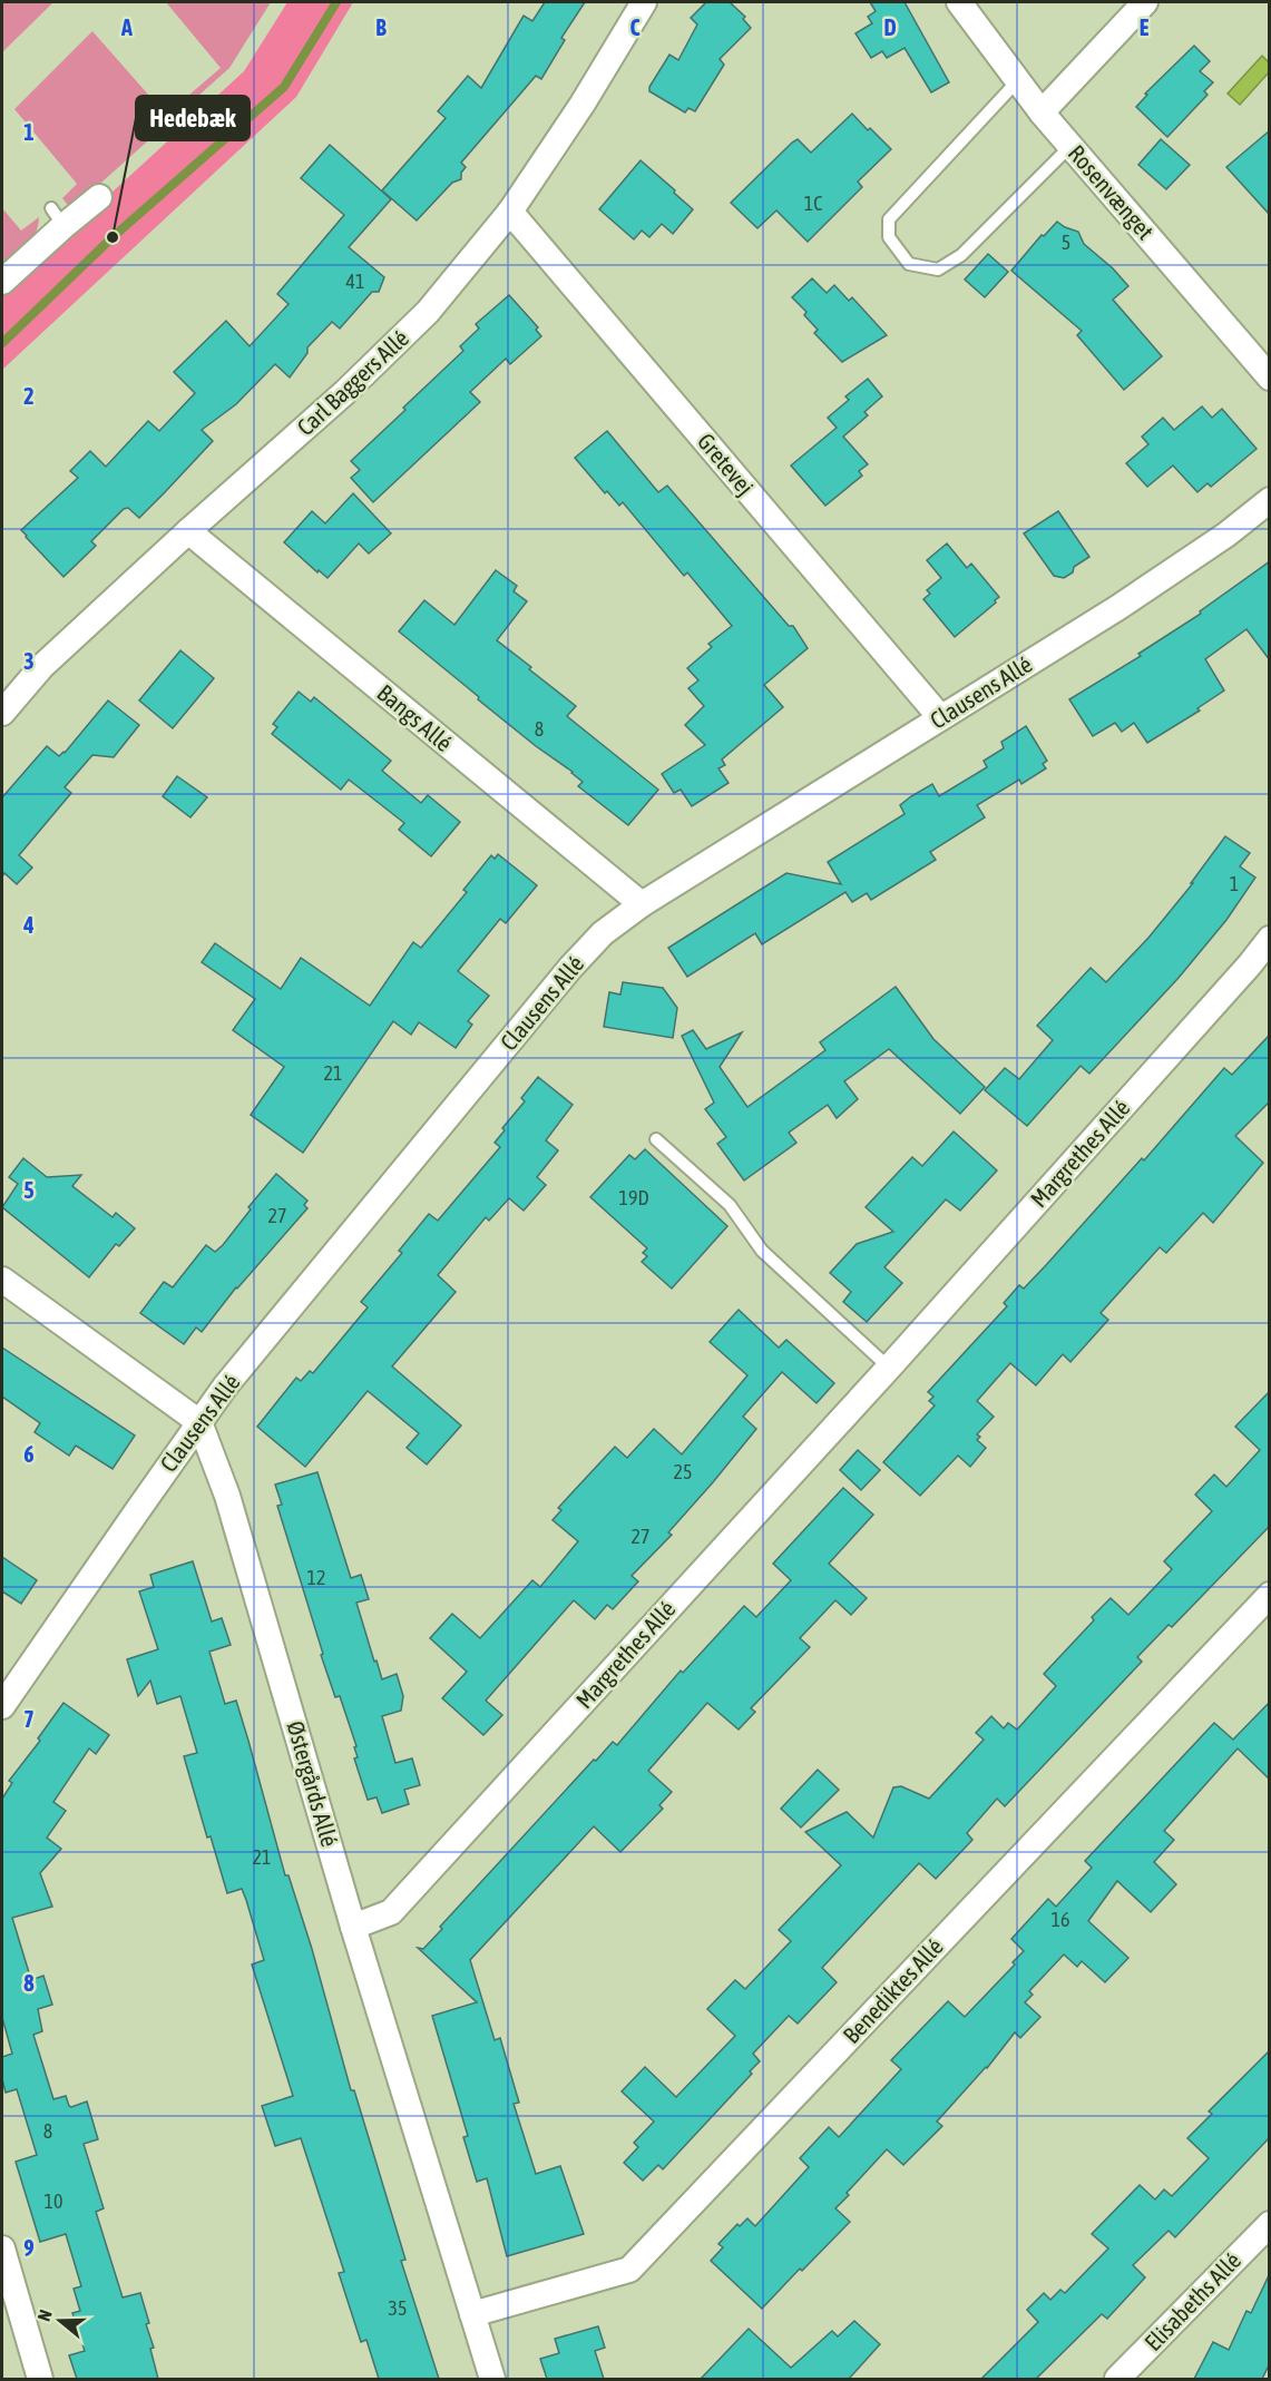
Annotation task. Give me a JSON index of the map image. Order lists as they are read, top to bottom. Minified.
{"streets":{"street":["Rosenvænget","Carl Baggers Allé","Gretevej","Clausens Allé","Bangs Allé","Margrethes Allé","Østergårds Allé","Benediktes Allé","Elisabeths Allé"]},"crossings":[["Carl Baggers Allé","Gretevej"],["Carl Baggers Allé","Bangs Allé"],["Gretevej","Clausens Allé"],["Clausens Allé","Bangs Allé"],["Clausens Allé","Østergårds Allé"],["Margrethes Allé","Østergårds Allé"],["Østergårds Allé","Benediktes Allé"]],"places":["Hedebæk"],"house_numbers":["1C","5","41","8","1","21","19D","27","25","27","12","21","16","8","10","35"],"north":"left","grid":{"columns":["A","B","C","D","E"],"rows":["1","2","3","4","5","6","7","8","9"]}}
